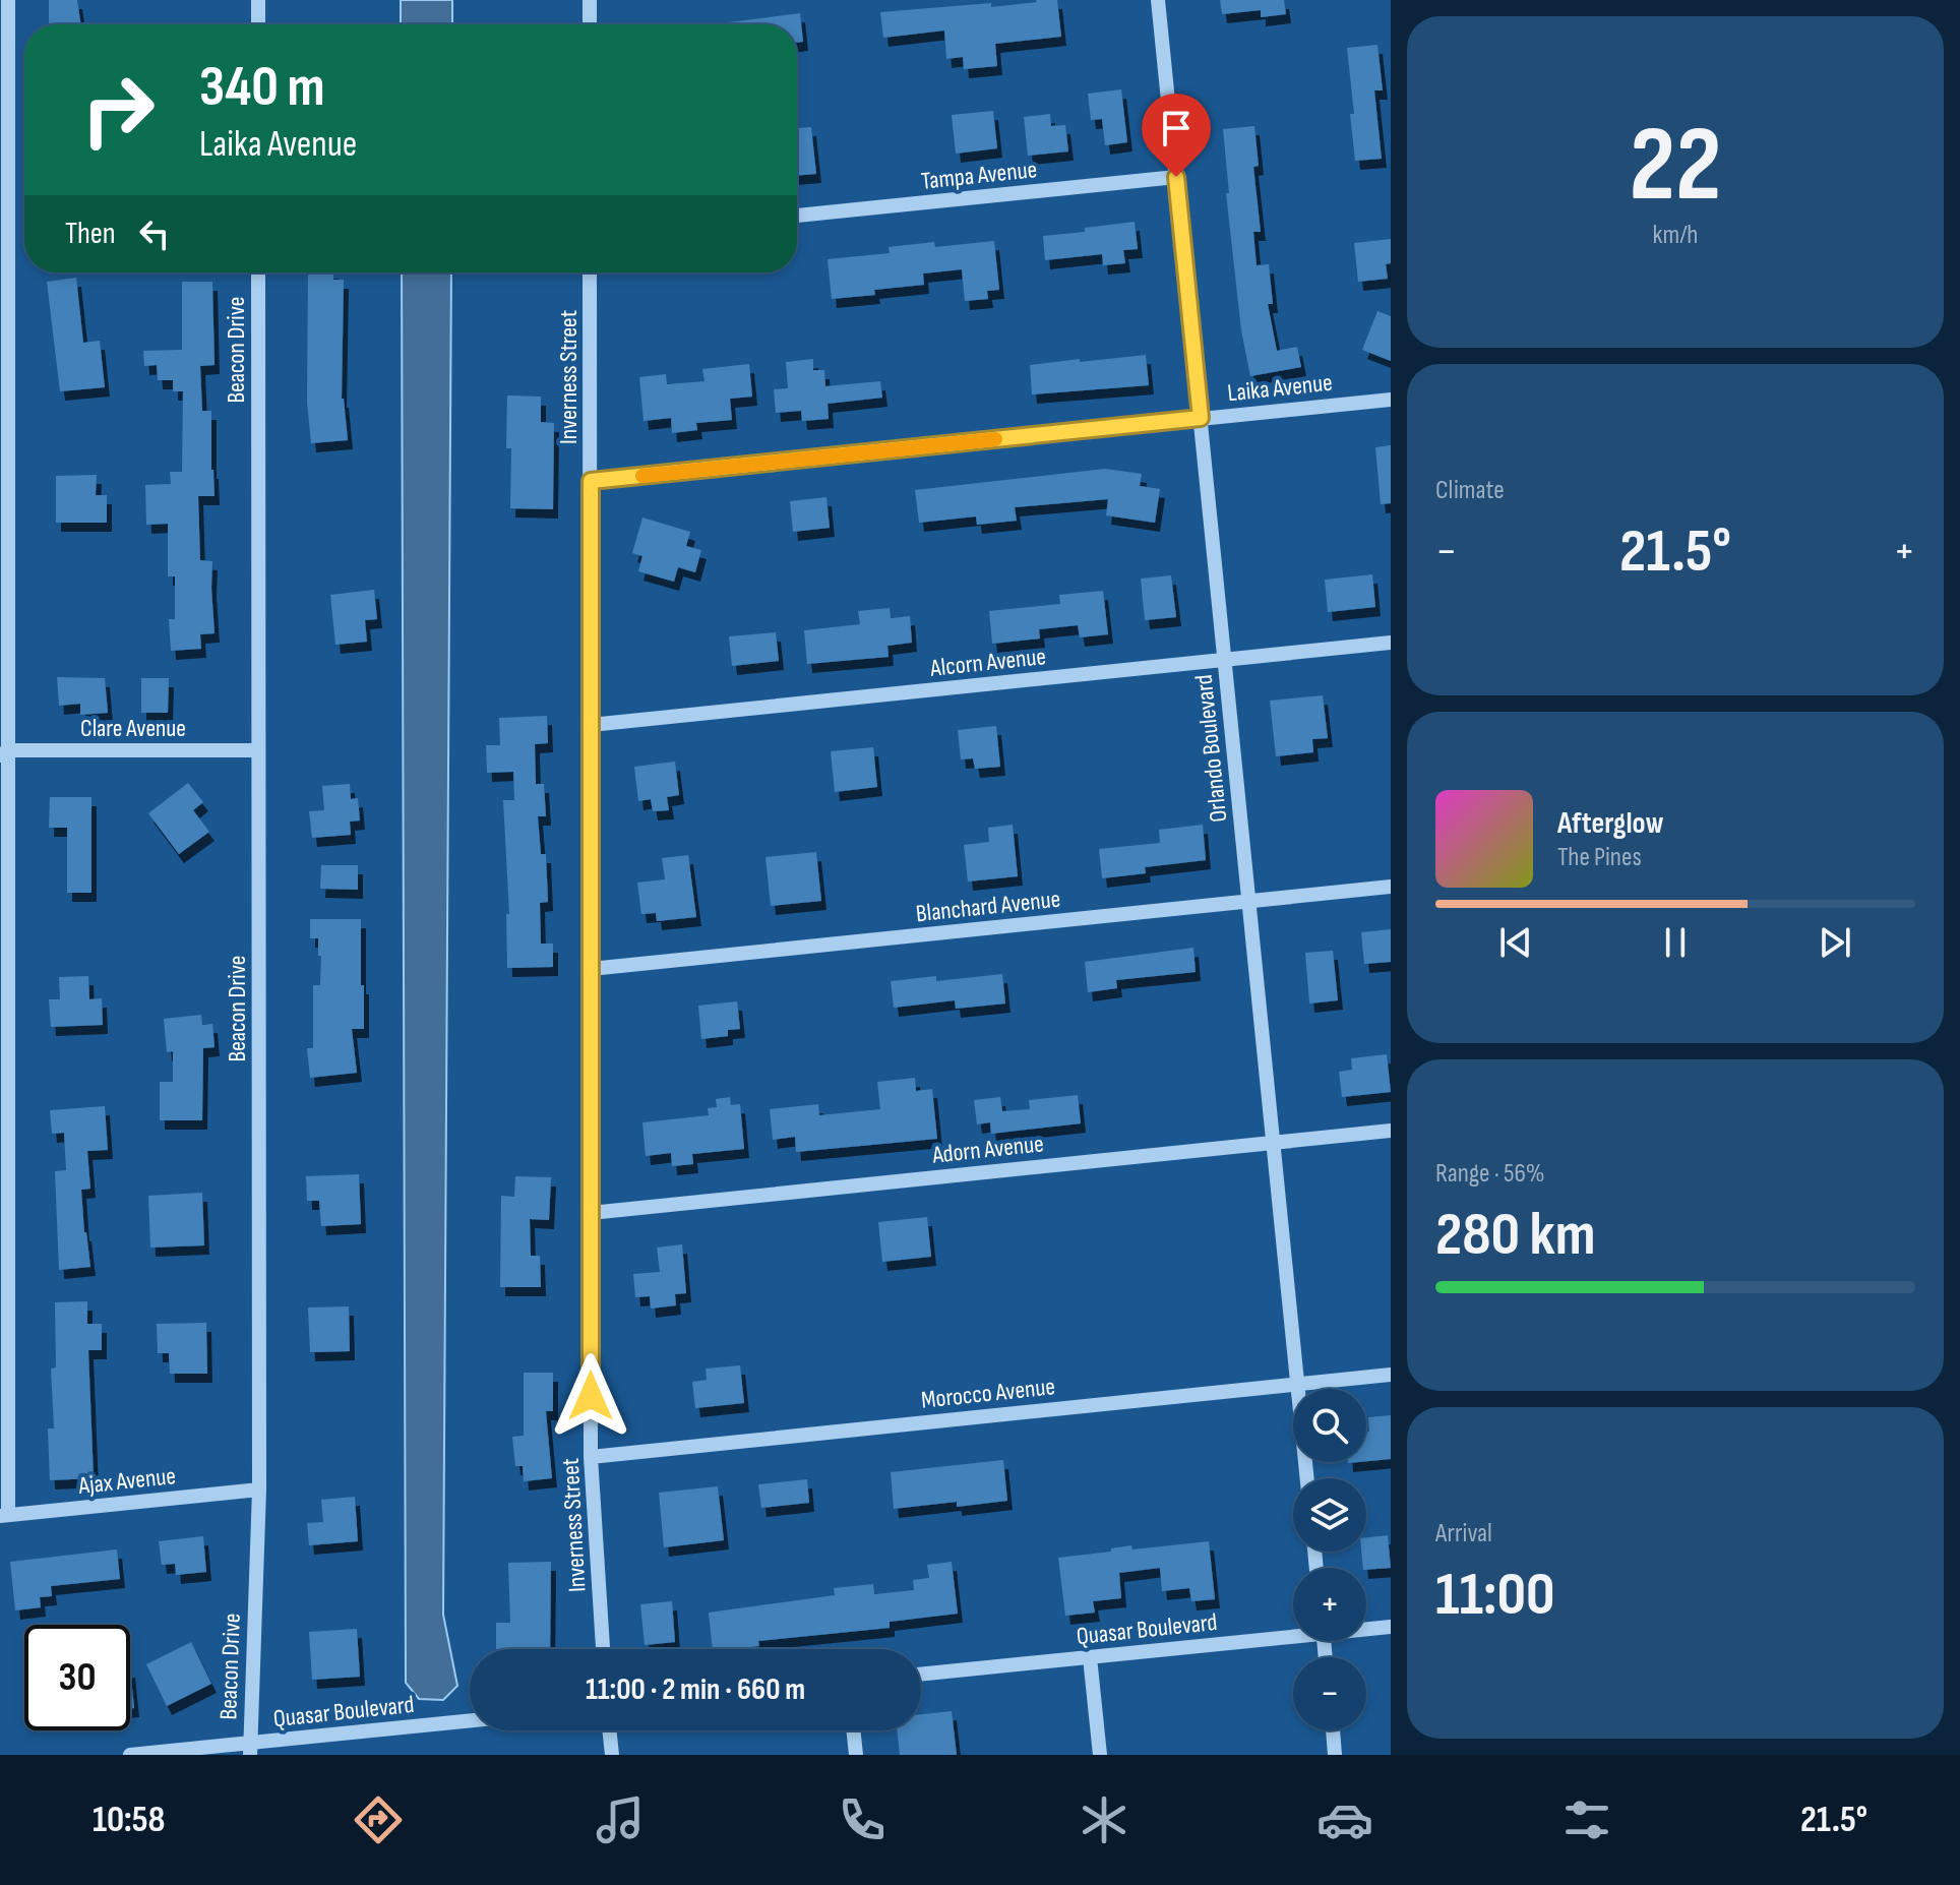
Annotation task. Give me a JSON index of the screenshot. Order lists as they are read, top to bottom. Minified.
{"streets":{"street":["Tampa Avenue","Beacon Drive","Inverness Street","Laika Avenue","Alcorn Avenue","Clare Avenue","Orlando Boulevard","Blanchard Avenue","Adorn Avenue","Morocco Avenue","Ajax Avenue","Quasar Boulevard"]},"crossings":[["Tampa Avenue","Orlando Boulevard"],["Beacon Drive","Clare Avenue"],["Beacon Drive","Ajax Avenue"],["Beacon Drive","Quasar Boulevard"],["Inverness Street","Laika Avenue"],["Inverness Street","Alcorn Avenue"],["Inverness Street","Blanchard Avenue"],["Inverness Street","Adorn Avenue"],["Inverness Street","Morocco Avenue"],["Laika Avenue","Orlando Boulevard"],["Alcorn Avenue","Orlando Boulevard"],["Orlando Boulevard","Blanchard Avenue"],["Orlando Boulevard","Adorn Avenue"],["Orlando Boulevard","Morocco Avenue"]],"page":{"tile":[["22","km/h"],"Climate",["Range · 56%","280 km"],["Arrival","11:00"]],"turn":["340 m","Laika Avenue"],"then":"Then","heat":["−","21.5°","+"],"song":["Afterglow","The Pines"],"map_buttons":["+","−"],"limit":"30","trip":"11:00 · 2 min · 660 m","tabs":["10:58","21.5°"]}}
